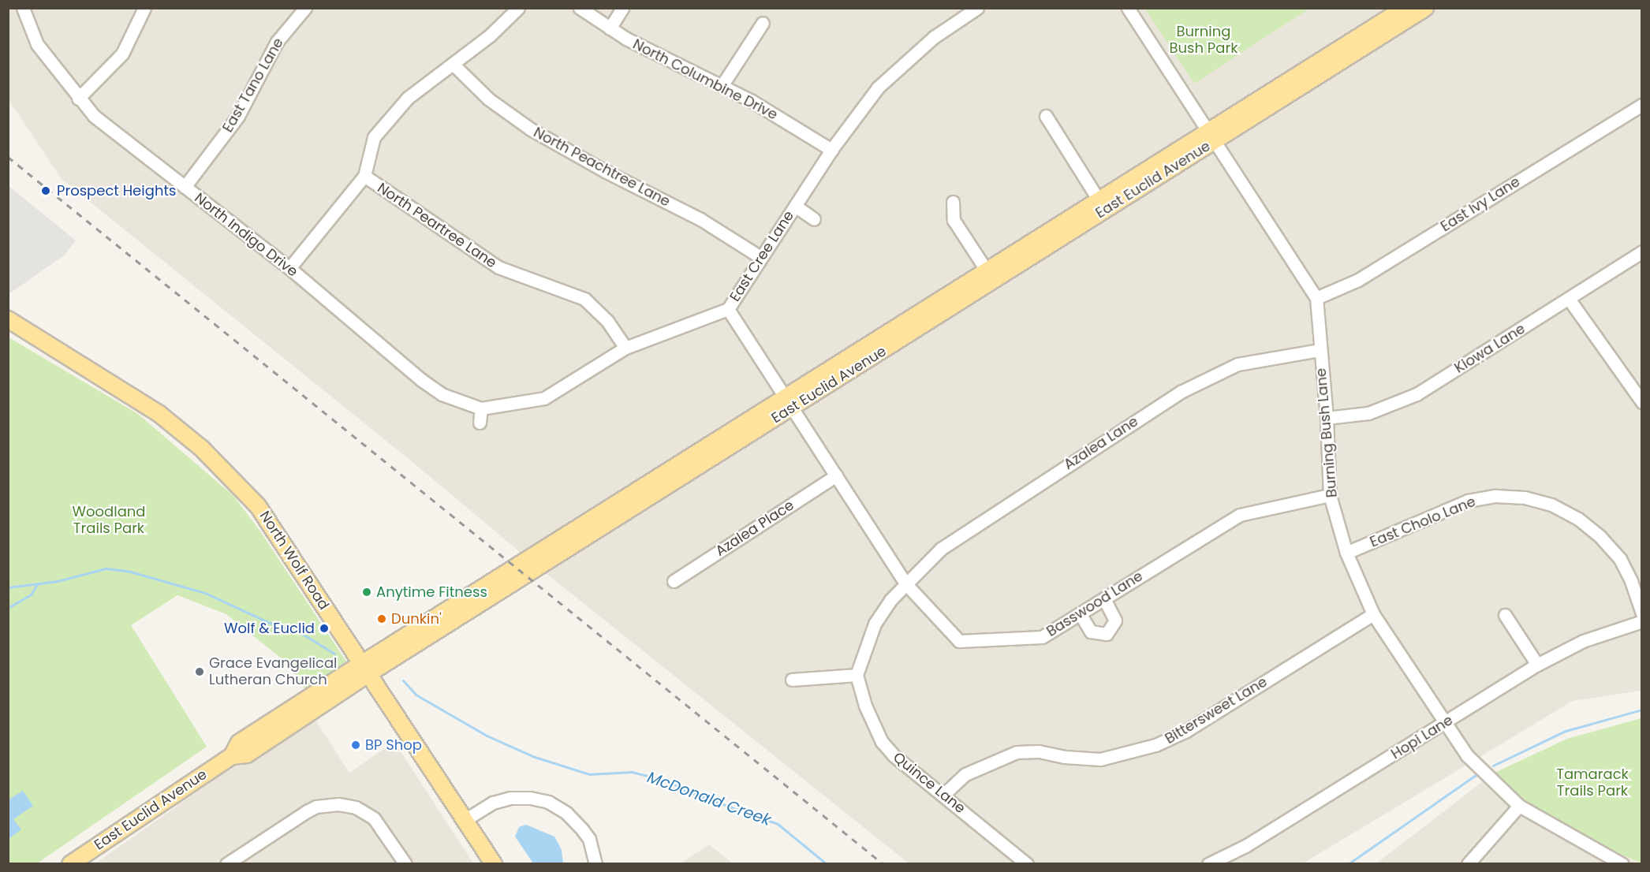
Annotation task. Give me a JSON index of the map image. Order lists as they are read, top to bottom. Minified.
{"streets":{"main road":["East Euclid Avenue","North Wolf Road"],"street":["North Columbine Drive","East Tano Lane","North Peachtree Lane","East Ivy Lane","North Peartree Lane","North Indigo Drive","East Cree Lane","Kiowa Lane","Burning Bush Lane","Azalea Lane","East Cholo Lane","Azalea Place","Basswood Lane","Bittersweet Lane","Hopi Lane","Quince Lane"]},"crossings":[["North Columbine Drive","East Cree Lane"],["East Tano Lane","North Indigo Drive"],["North Peachtree Lane","East Cree Lane"],["East Euclid Avenue","Burning Bush Lane"],["East Euclid Avenue","North Wolf Road"],["East Euclid Avenue","Basswood Lane"],["East Ivy Lane","Burning Bush Lane"],["North Peartree Lane","East Cree Lane"],["North Indigo Drive","East Cree Lane"],["East Cree Lane","Basswood Lane"],["Kiowa Lane","Burning Bush Lane"],["Burning Bush Lane","Azalea Lane"],["Burning Bush Lane","East Cholo Lane"],["Burning Bush Lane","Basswood Lane"],["Burning Bush Lane","Bittersweet Lane"],["Burning Bush Lane","Hopi Lane"],["Azalea Lane","Basswood Lane"],["Azalea Place","Basswood Lane"],["Bittersweet Lane","Quince Lane"]],"water":["McDonald Creek"],"parks":["Burning Bush Park","Woodland Trails Park","Tamarack Trails Park"],"places":["Prospect Heights","Anytime Fitness","Dunkin'","Wolf & Euclid","Grace Evangelical Lutheran Church","BP Shop"]}
